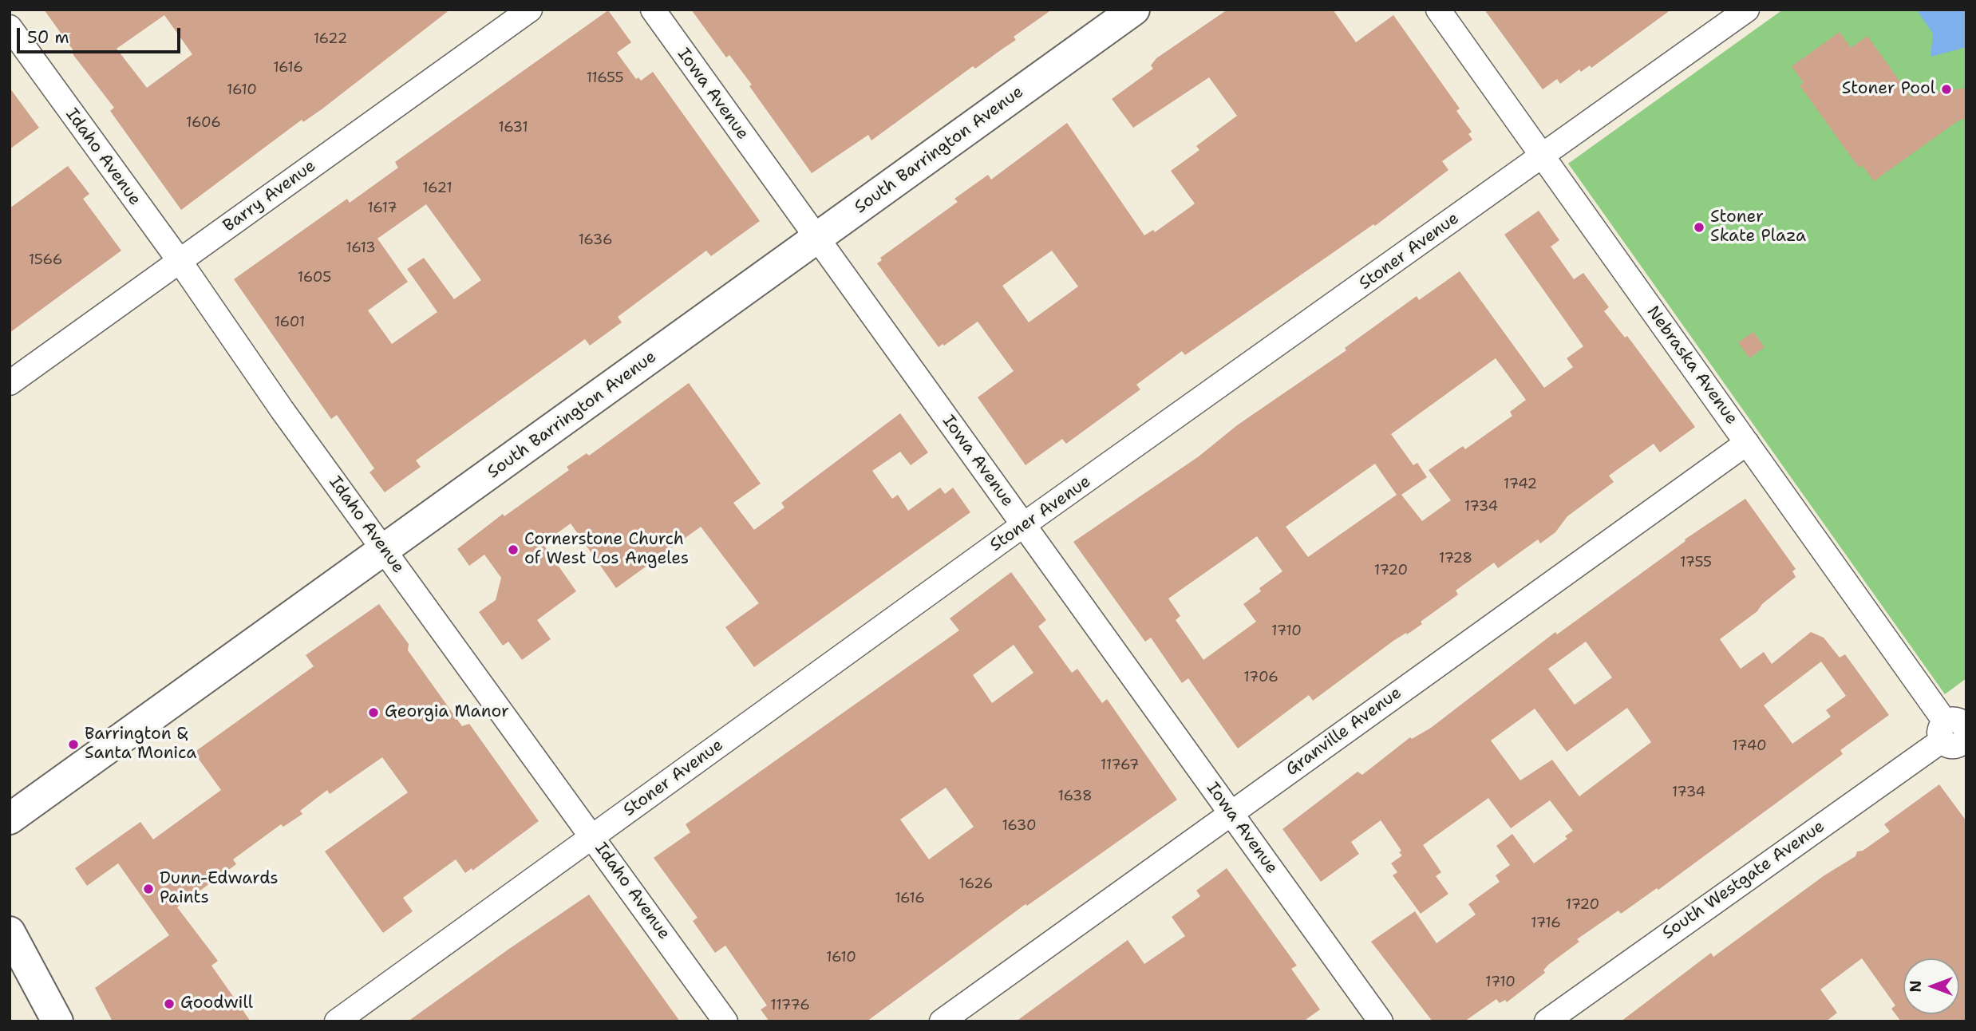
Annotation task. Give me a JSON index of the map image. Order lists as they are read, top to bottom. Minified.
{"streets":{"street":["Iowa Avenue","South Barrington Avenue","Idaho Avenue","Barry Avenue","Stoner Avenue","Nebraska Avenue","Granville Avenue","South Westgate Avenue"]},"crossings":[["Iowa Avenue","South Barrington Avenue"],["Iowa Avenue","Stoner Avenue"],["Iowa Avenue","Granville Avenue"],["South Barrington Avenue","Idaho Avenue"],["Idaho Avenue","Barry Avenue"],["Idaho Avenue","Stoner Avenue"],["Stoner Avenue","Nebraska Avenue"],["Nebraska Avenue","Granville Avenue"],["Nebraska Avenue","South Westgate Avenue"]],"places":["Stoner Pool","Stoner Skate Plaza","Cornerstone Church of West Los Angeles","Georgia Manor","Barrington & Santa Monica","Dunn-Edwards Paints","Goodwill"],"house_numbers":["1622","1616","11655","1610","1606","1631","1621","1617","1636","1613","1566","1605","1601","1742","1734","1728","1755","1720","1710","1706","1740","11767","1734","1638","1630","1626","1616","1720","1716","1610","1710","11776"],"scale_bar":"50 m","north":"left"}
